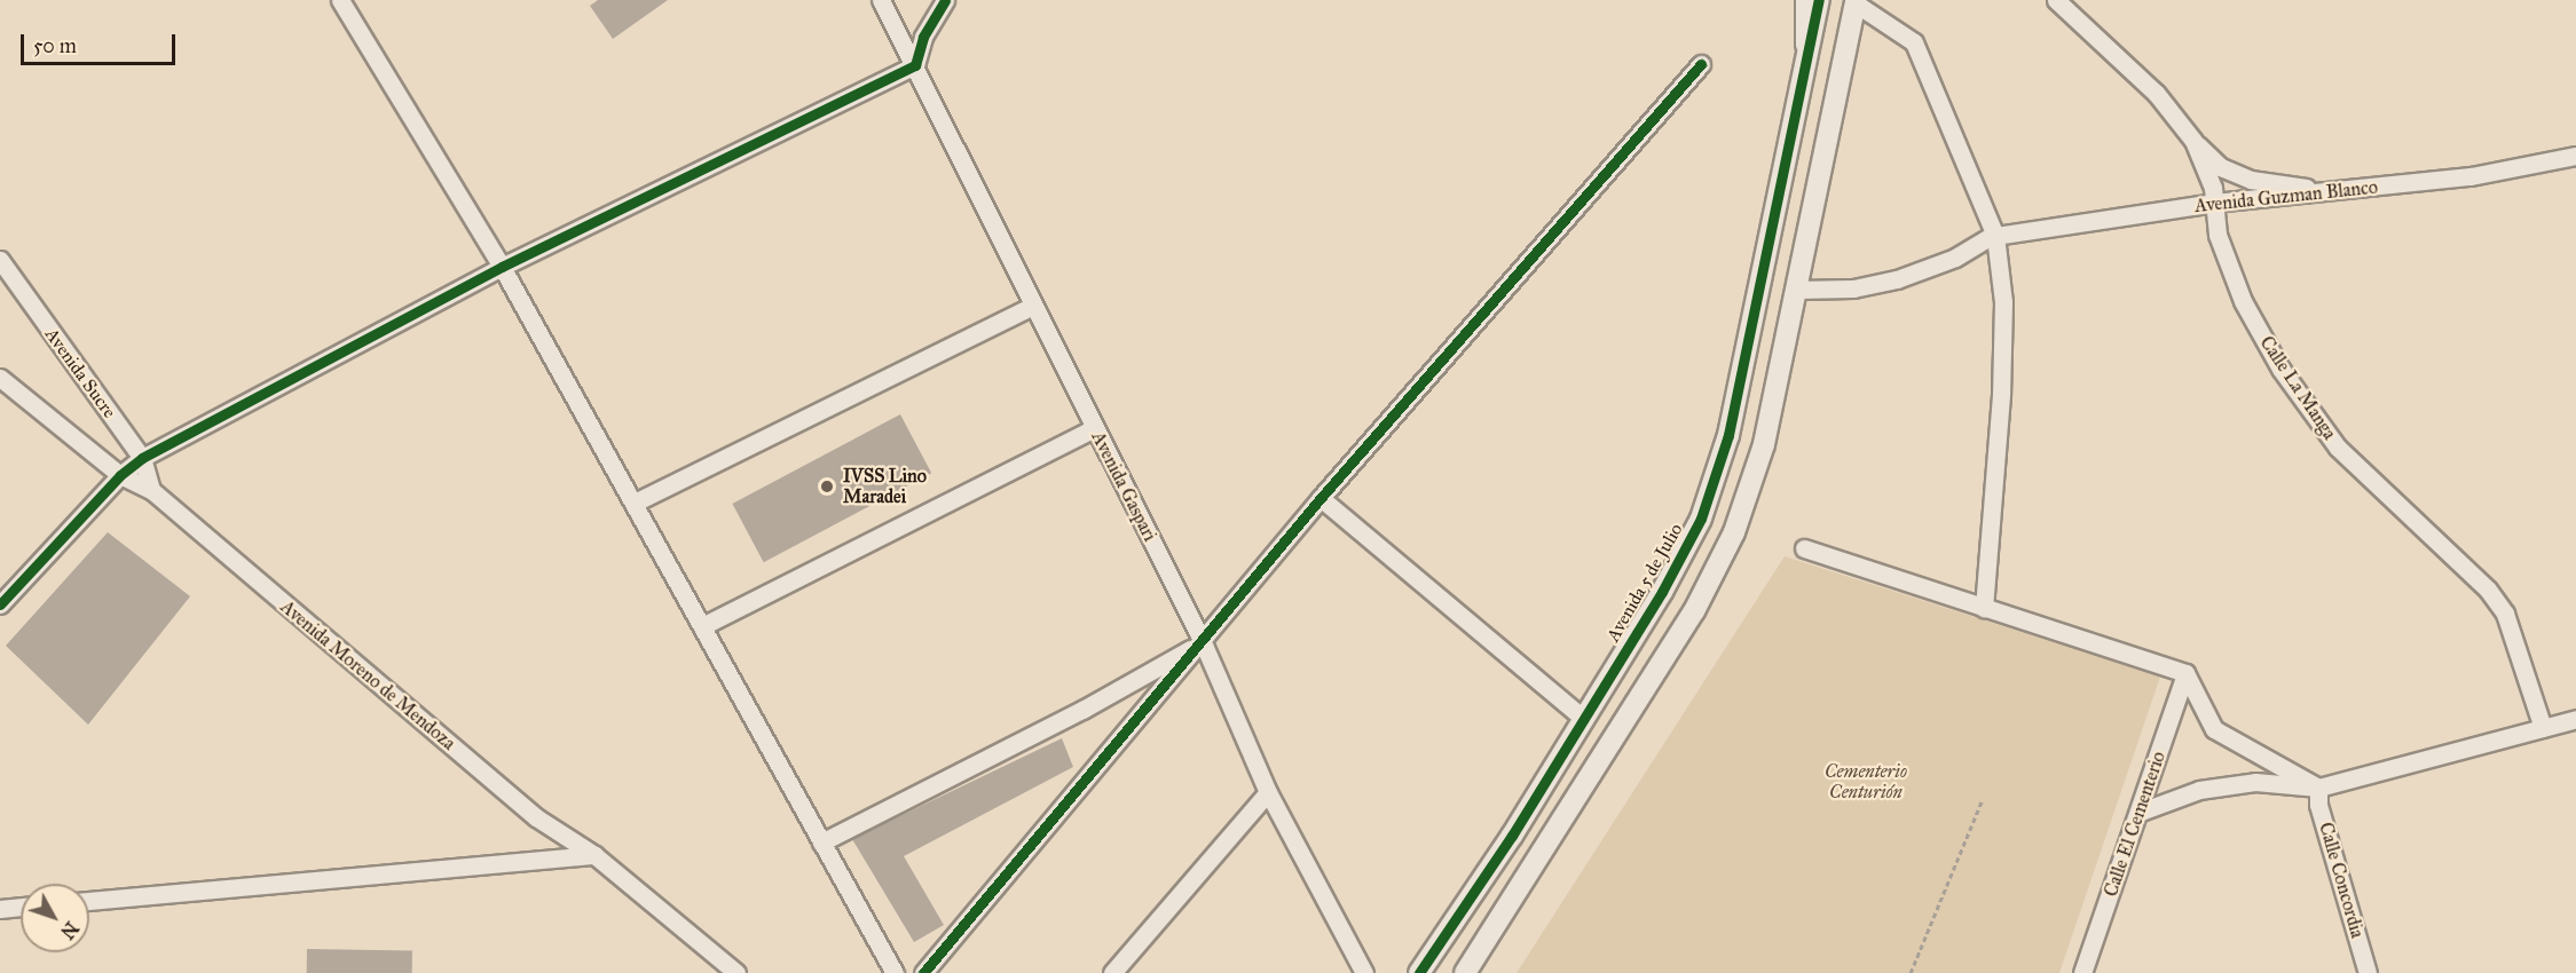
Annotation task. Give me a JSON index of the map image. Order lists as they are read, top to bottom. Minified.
{"streets":{"street":["Avenida Guzman Blanco","Avenida Sucre","Calle La Manga","Avenida Gaspari","Avenida 5 de Julio","Avenida Moreno de Mendoza","Calle El Cementerio","Calle Concordia"]},"crossings":[["Avenida Guzman Blanco","Calle La Manga"],["Avenida Sucre","Avenida Moreno de Mendoza"]],"parks":["Cementerio Centurión"],"places":["IVSS Lino Maradei"],"scale_bar":"50 m","north":"bottom right"}
